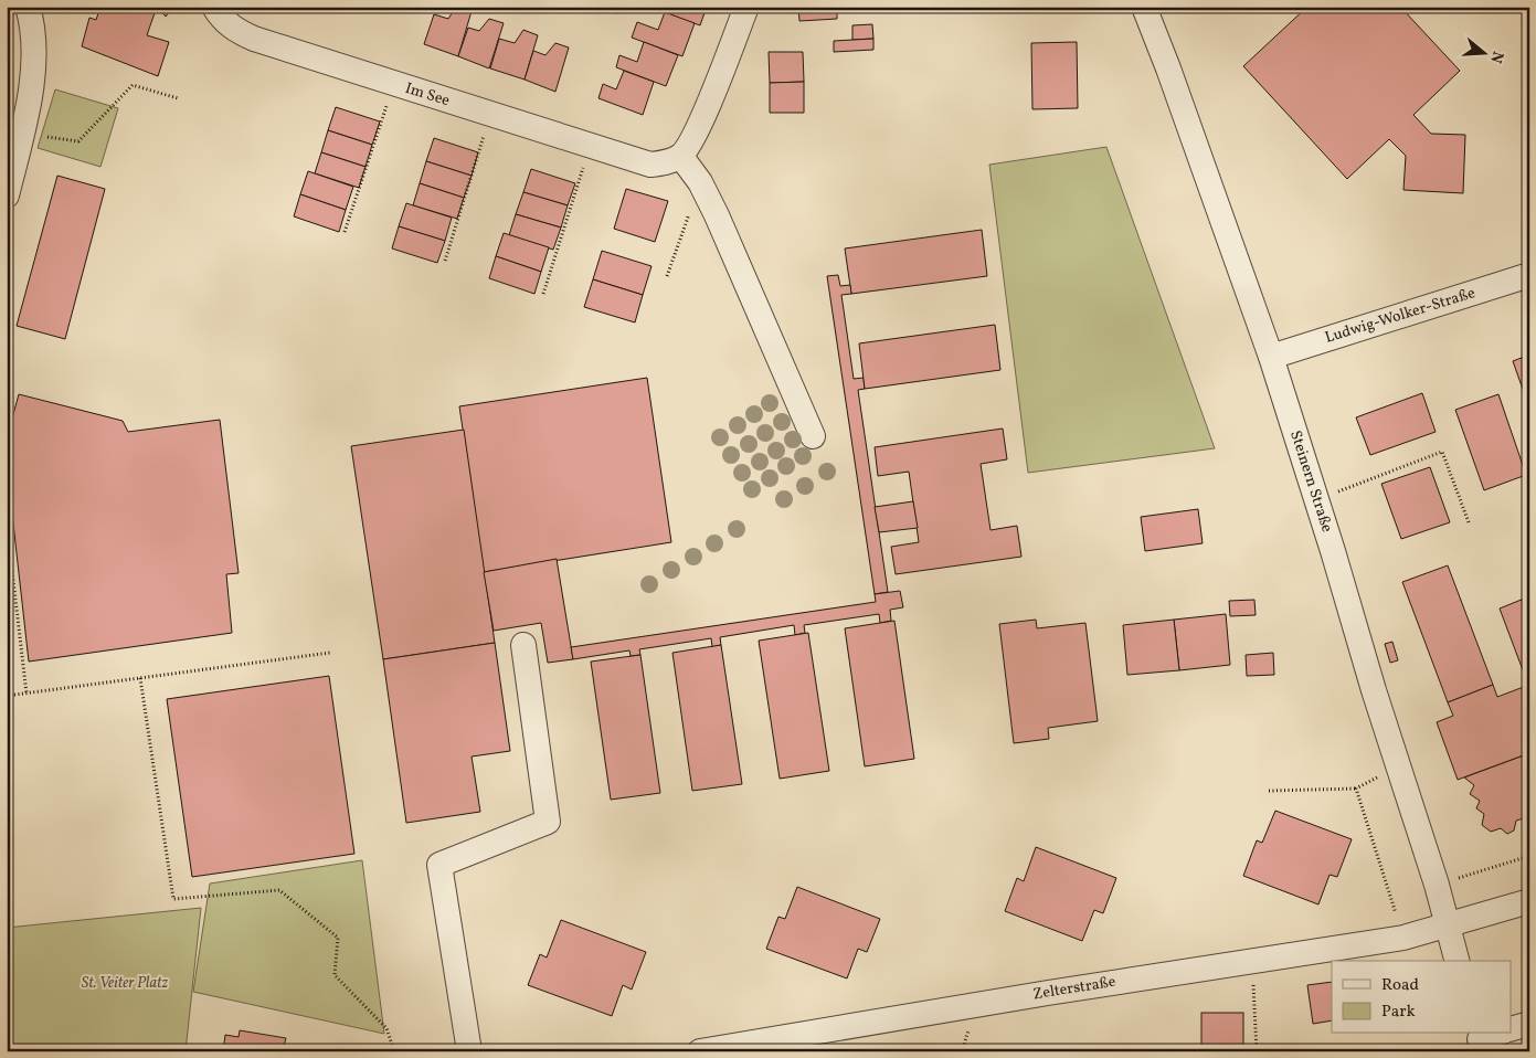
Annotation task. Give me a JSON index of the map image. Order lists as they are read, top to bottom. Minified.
{"streets":{"street":["Im See","Ludwig-Wolker-Straße","Steinern Straße","Zelterstraße"]},"crossings":[["Ludwig-Wolker-Straße","Steinern Straße"],["Steinern Straße","Zelterstraße"]],"parks":["St. Veiter Platz"],"legend":["Road","Park"],"north":"right"}
